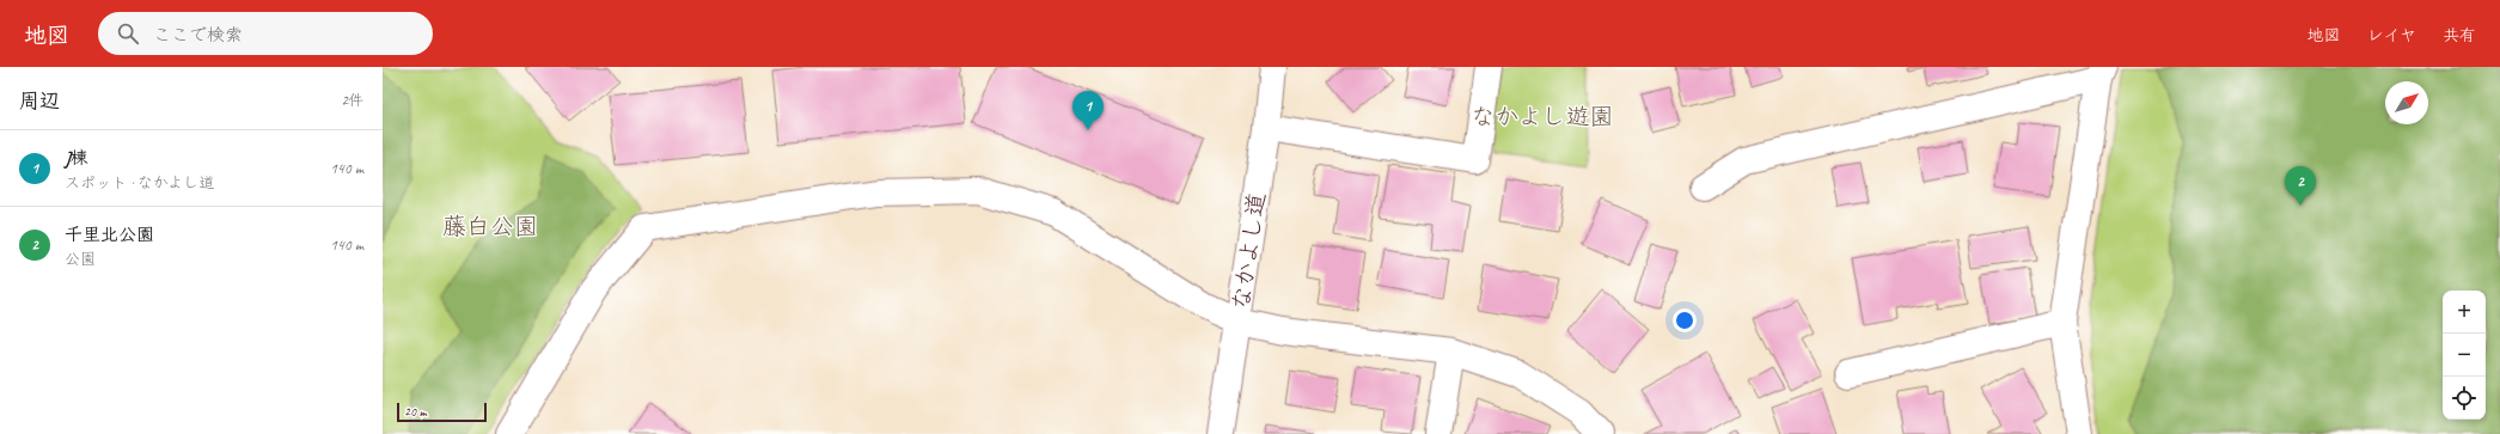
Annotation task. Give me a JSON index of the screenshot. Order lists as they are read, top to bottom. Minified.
{"streets":{"street":["なかよし道"]},"parks":["なかよし遊園","藤白公園"],"scale_bar":"20 m","north":"top right","page":{"header":"地図","search":"ここで検索","nav":["地図","レイヤ","共有"],"heading":["周辺","2件"],"pins":["1","2"],"list":[{"mark":"1","name":"J棟","note":"スポット · なかよし道","value":"140 m"},{"mark":"2","name":"千里北公園","note":"公園","value":"140 m"}],"map_buttons":["+","−"],"scale":"20 m"}}
